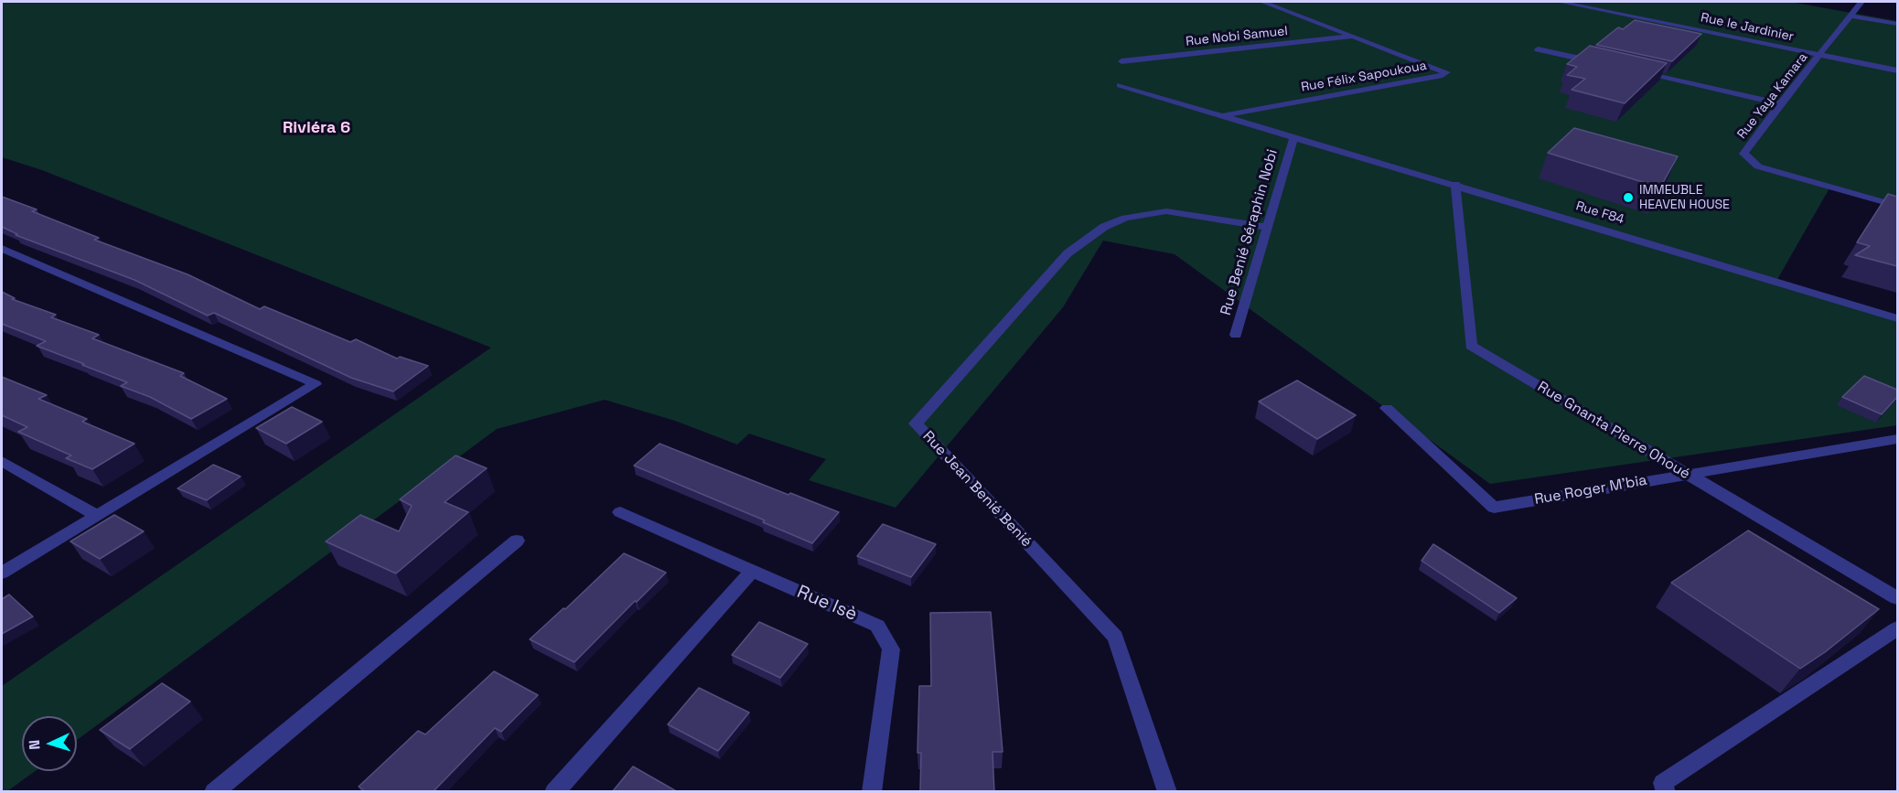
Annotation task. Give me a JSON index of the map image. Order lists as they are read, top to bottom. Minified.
{"streets":{"street":["Rue le Jardinier","Rue Nobi Samuel","Rue Félix Sapoukoua","Rue Yaya Kamara","Rue F84","Rue Benié Séraphin Nobi","Rue Gnanta Pierre Ohoué","Rue Jean Benié Benié","Rue Roger M'bia","Rue Isè"]},"crossings":[["Rue le Jardinier","Rue Yaya Kamara"],["Rue Nobi Samuel","Rue Félix Sapoukoua"],["Rue Félix Sapoukoua","Rue F84"],["Rue F84","Rue Benié Séraphin Nobi"],["Rue F84","Rue Gnanta Pierre Ohoué"],["Rue Benié Séraphin Nobi","Rue Jean Benié Benié"],["Rue Gnanta Pierre Ohoué","Rue Roger M'bia"]],"districts":["Riviéra 6"],"places":["IMMEUBLE HEAVEN HOUSE"],"north":"left"}
